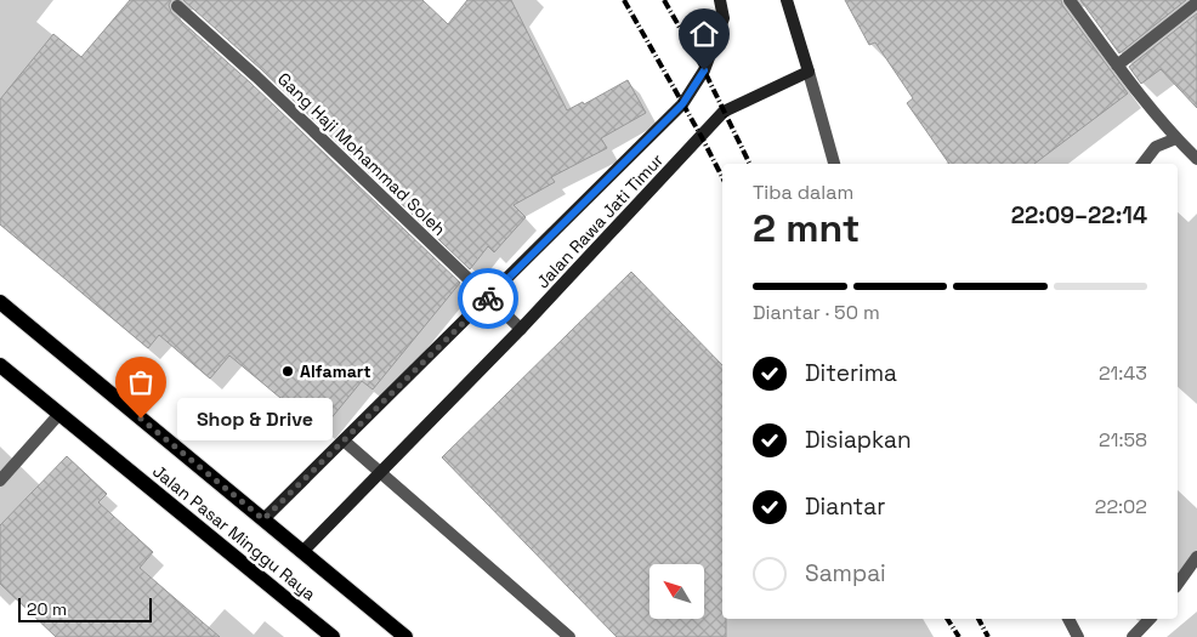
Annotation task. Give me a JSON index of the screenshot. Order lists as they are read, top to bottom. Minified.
{"streets":{"main road":["Jalan Rawa Jati Timur","Jalan Pasar Minggu Raya"],"street":["Gang Haji Mohammad Soleh"]},"crossings":[["Gang Haji Mohammad Soleh","Jalan Rawa Jati Timur"],["Jalan Rawa Jati Timur","Jalan Pasar Minggu Raya"]],"places":["Alfamart","Shop & Drive"],"scale_bar":"20 m","north":"top left","page":{"heading":["2 mnt","Tiba dalam","22:09–22:14"],"bar":"Diantar · 50 m","list":[["Diterima","21:43"],["Disiapkan","21:58"],["Diantar","22:02"],"Sampai"],"bubble":"Shop & Drive","scale":"20 m"}}
